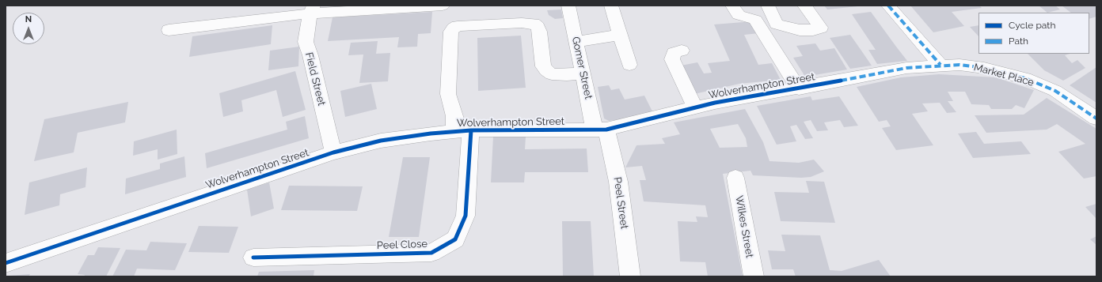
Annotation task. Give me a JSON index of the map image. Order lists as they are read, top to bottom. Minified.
{"streets":{"street":["Gomer Street","Market Place","Field Street","Wolverhampton Street","Peel Street","Wilkes Street","Peel Close"]},"crossings":[["Gomer Street","Wolverhampton Street"],["Gomer Street","Peel Street"],["Gomer Street","Peel Close"],["Market Place","Wolverhampton Street"],["Field Street","Wolverhampton Street"],["Wolverhampton Street","Peel Street"],["Wolverhampton Street","Peel Close"]],"legend":["Cycle path","Path"],"north":"top"}
